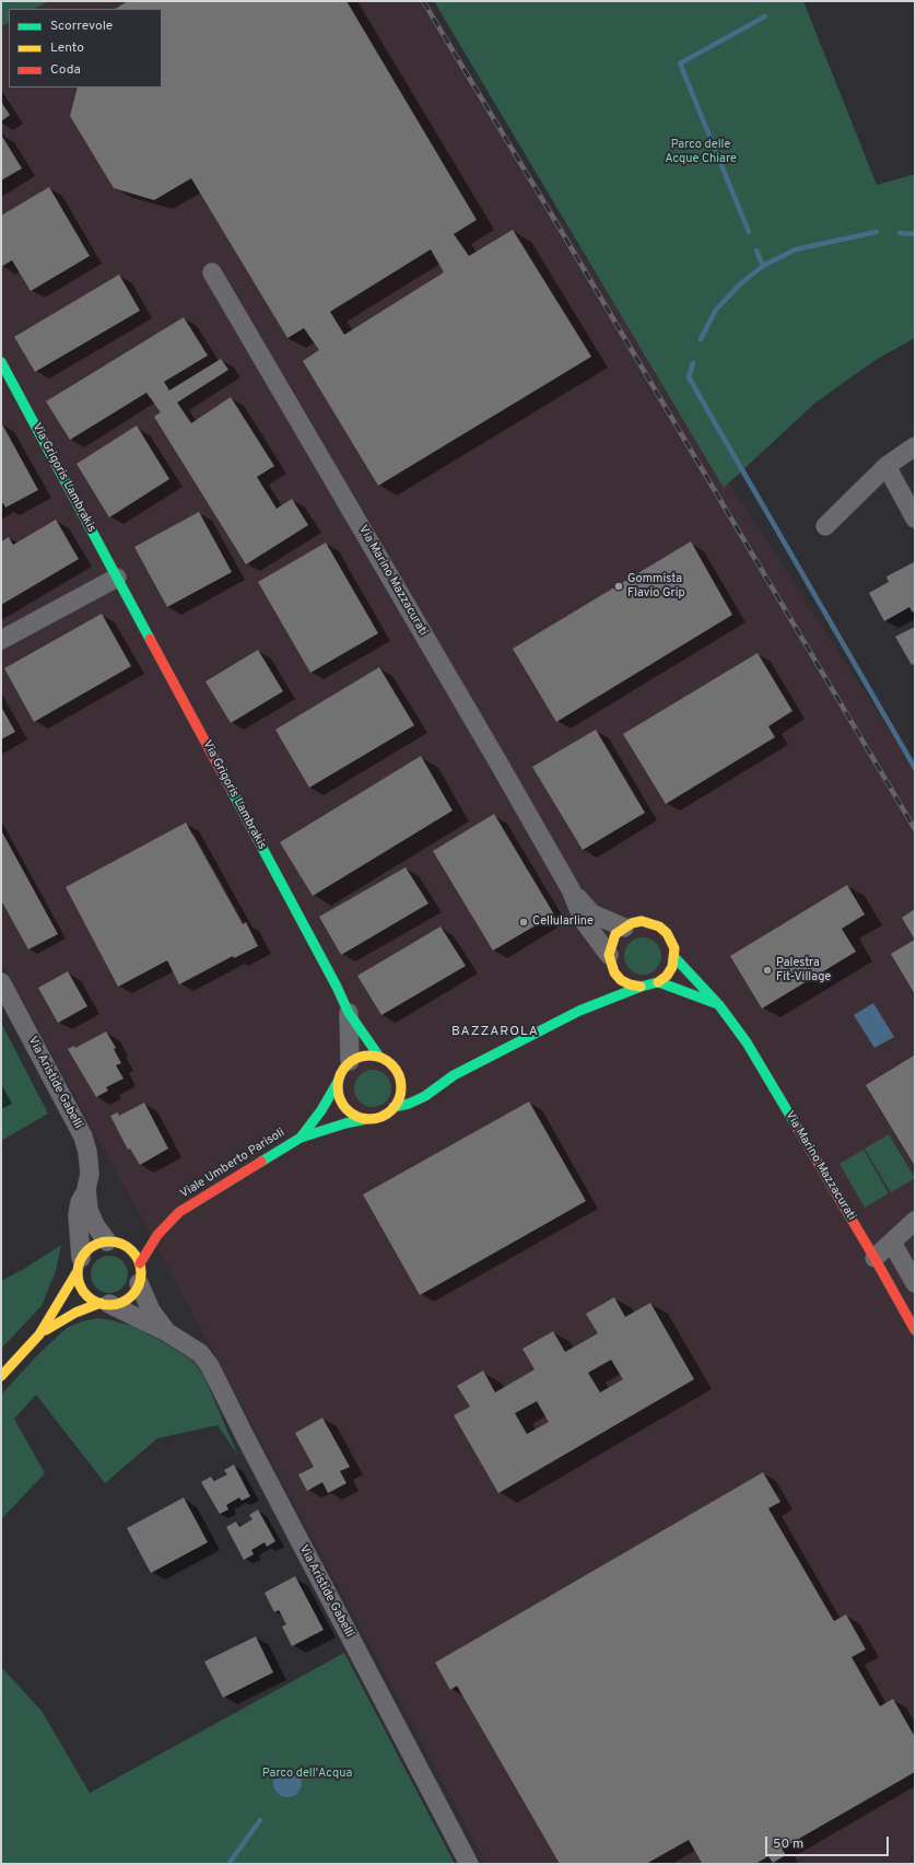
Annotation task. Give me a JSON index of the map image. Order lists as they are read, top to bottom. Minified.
{"streets":{"street":["Via Grigoris Lambrakis","Via Marino Mazzacurati","Via Aristide Gabelli","Viale Umberto Parisoli"]},"crossings":[["Via Grigoris Lambrakis","Viale Umberto Parisoli"],["Via Marino Mazzacurati","Viale Umberto Parisoli"],["Via Aristide Gabelli","Viale Umberto Parisoli"]],"districts":["BAZZAROLA"],"parks":["Parco delle Acque Chiare","Parco dell'Acqua"],"places":["Gommista Flavio Grip","Cellularline","Palestra Fit-Village"],"legend":["Scorrevole","Lento","Coda"],"scale_bar":"50 m"}
